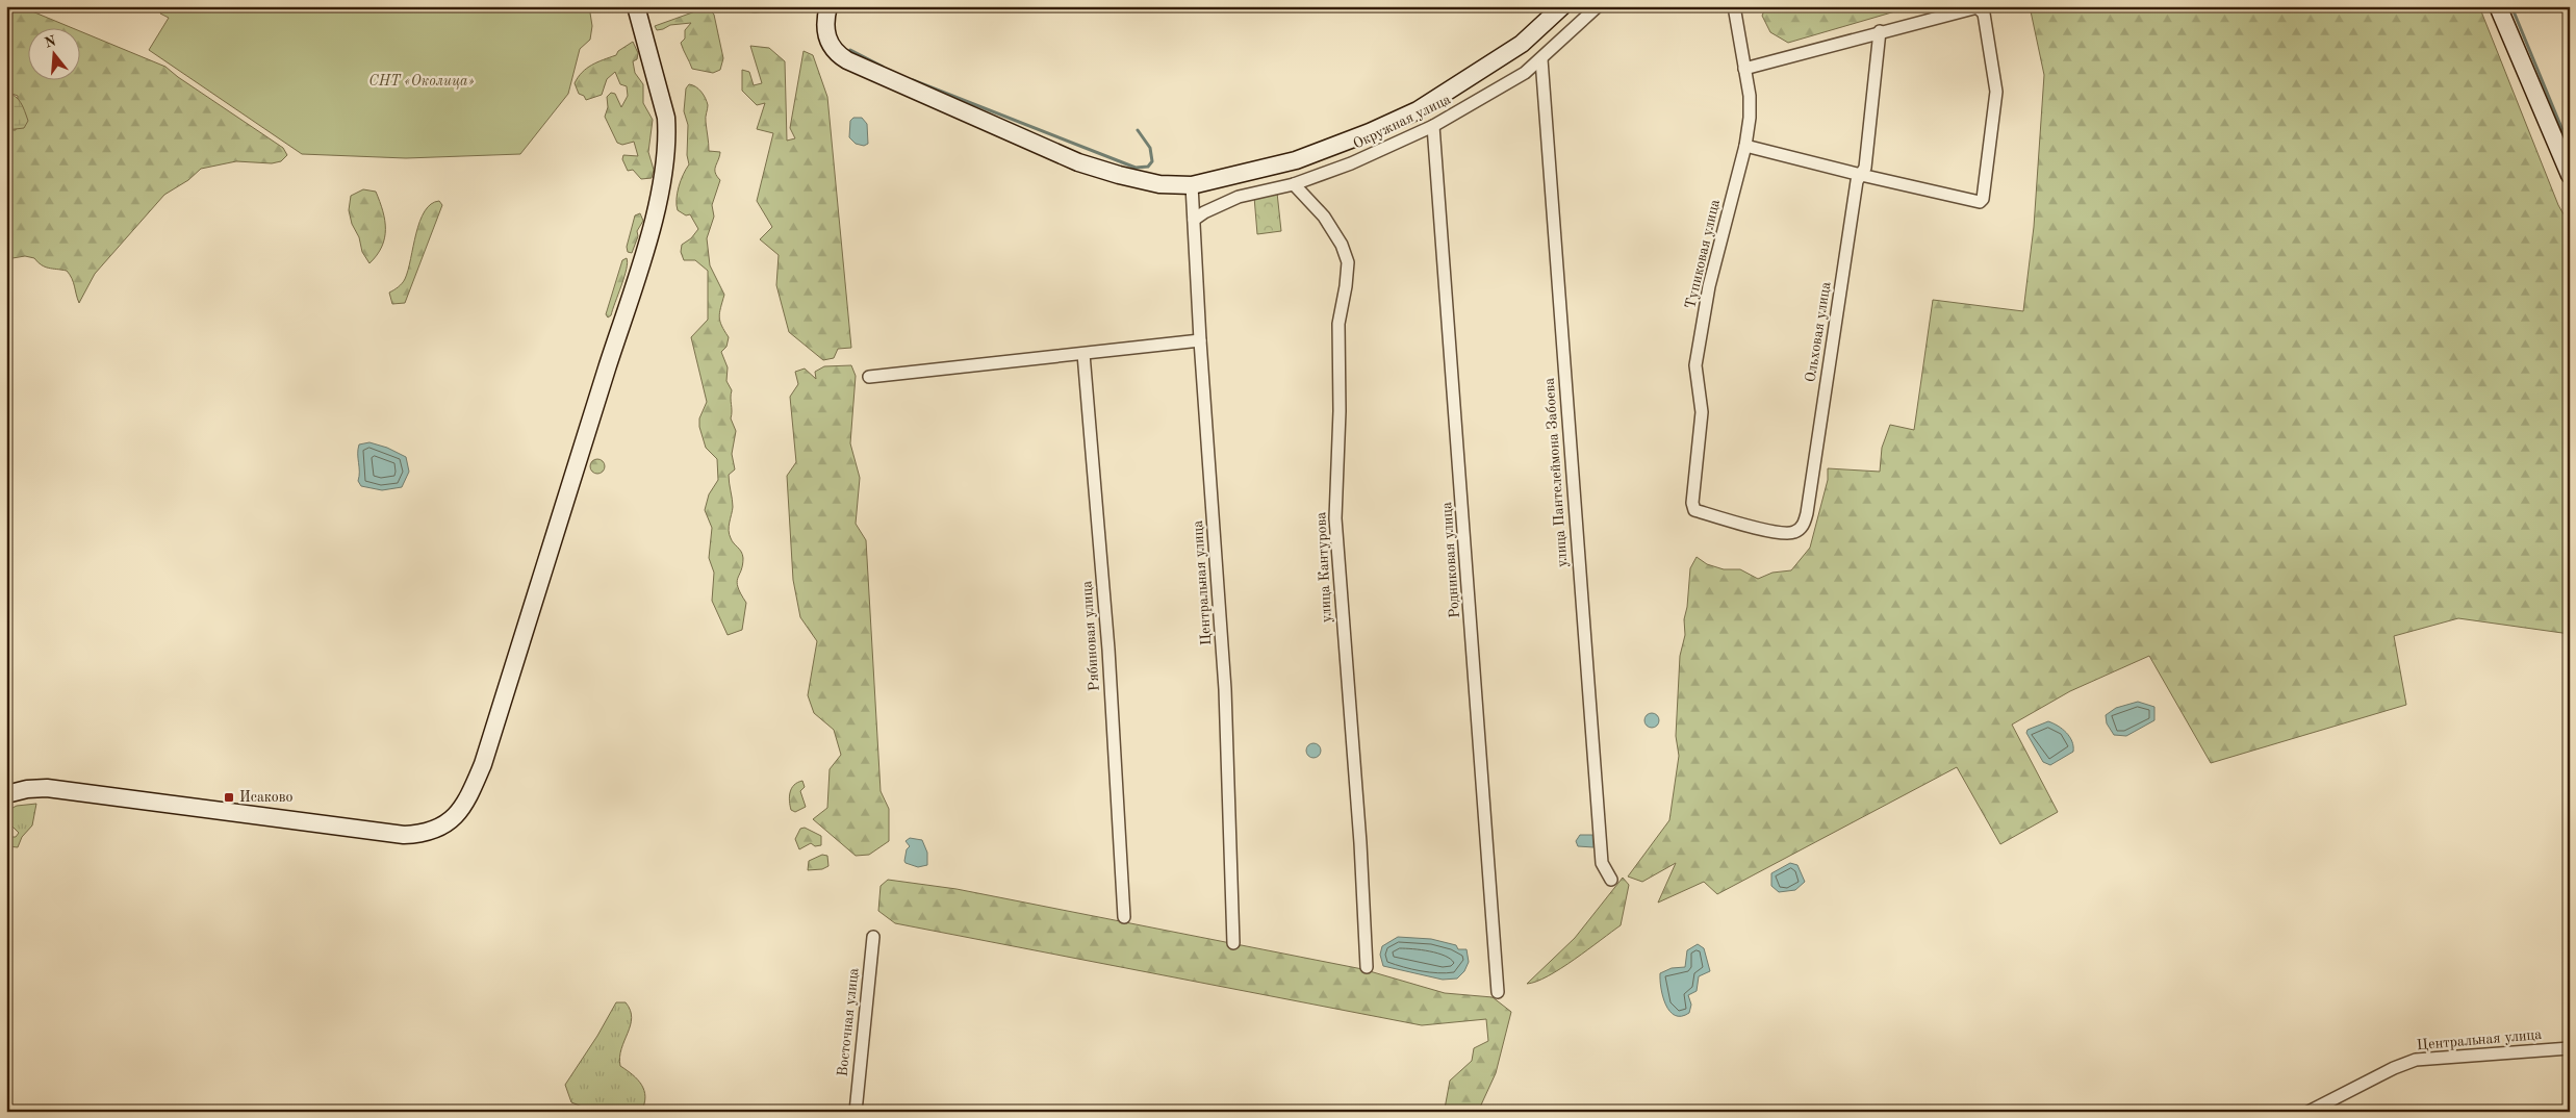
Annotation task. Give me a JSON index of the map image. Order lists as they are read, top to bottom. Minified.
{"streets":{"street":["Окружная улица","Тупиковая улица","Ольховая улица","улица Пантелеймона Забоева","Родниковая улица","улица Кантурова","Центральная улица","Рябиновая улица","Восточная улица"]},"crossings":[["Окружная улица","улица Пантелеймона Забоева"],["Окружная улица","Родниковая улица"],["Окружная улица","улица Кантурова"],["Окружная улица","Центральная улица"],["Тупиковая улица","Ольховая улица"]],"parks":["СНТ «Околица»"],"places":{"transit":["Исаково"]},"north":"top"}
